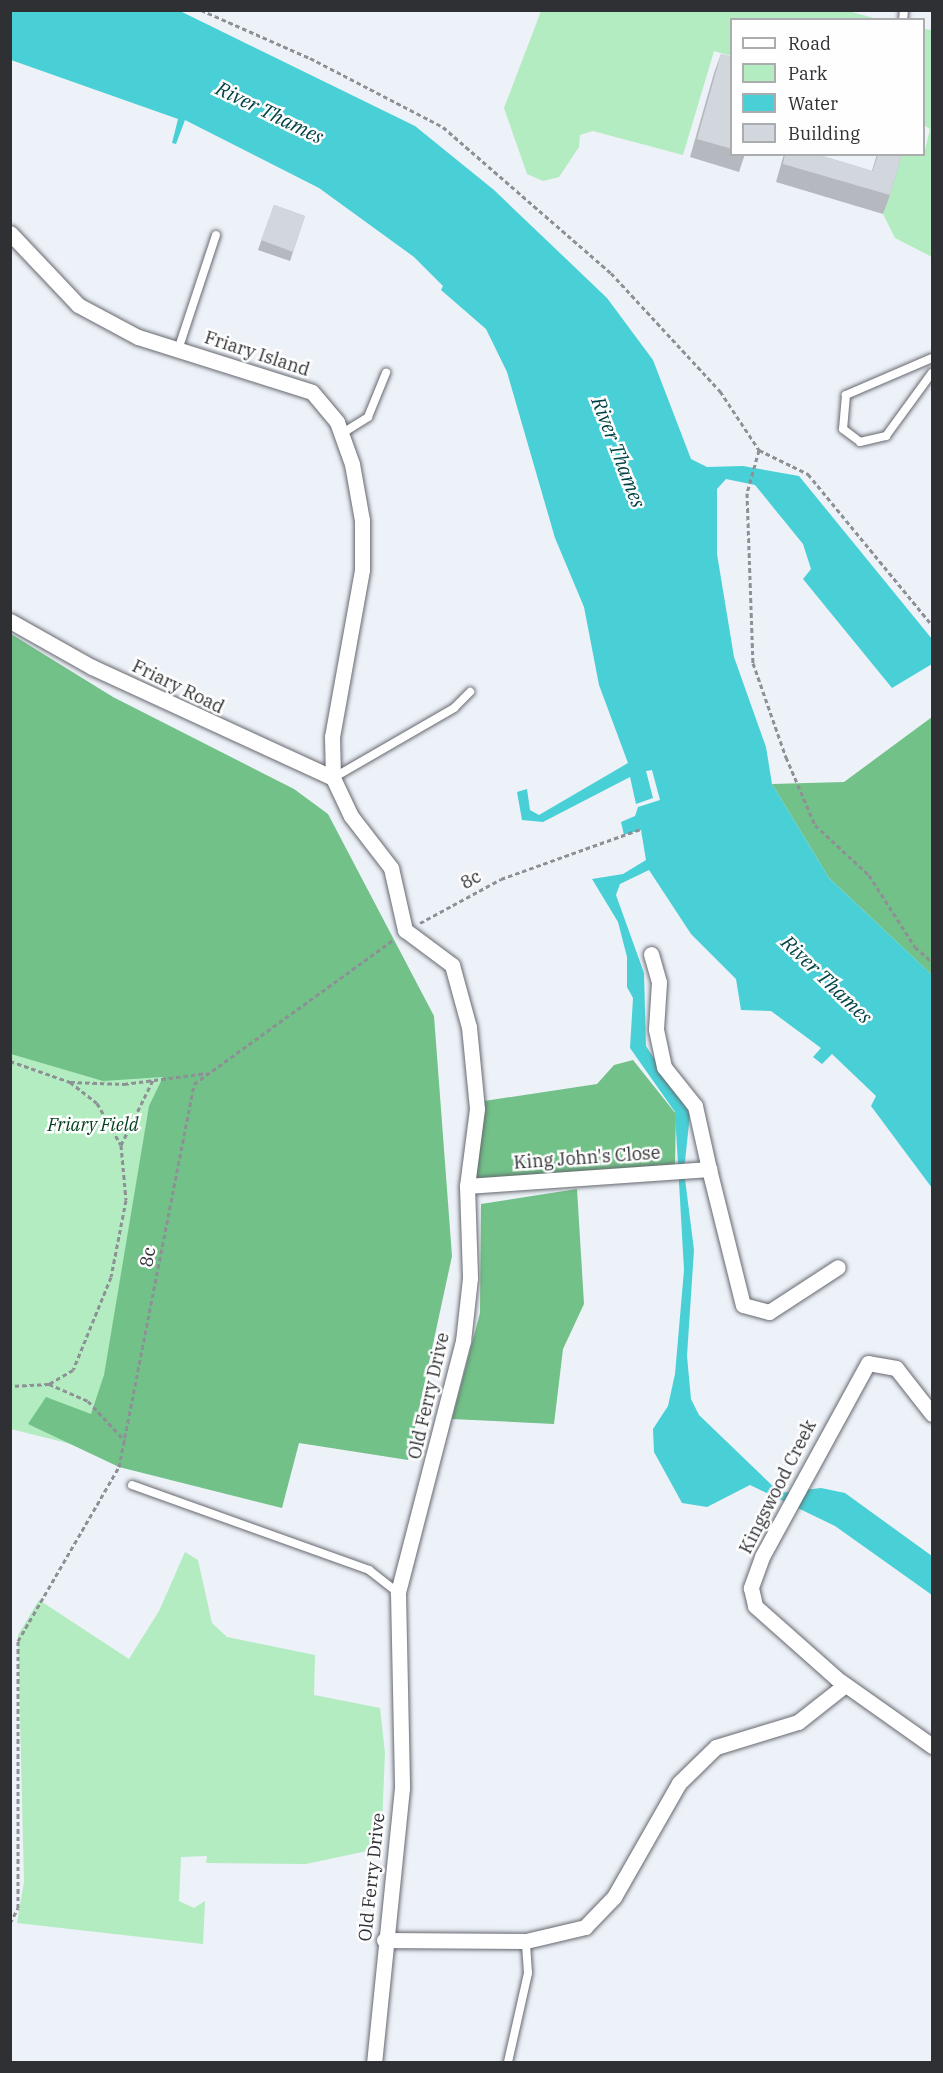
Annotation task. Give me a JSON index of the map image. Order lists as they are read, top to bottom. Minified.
{"streets":{"street":["Friary Island","Friary Road","King John's Close","Old Ferry Drive","Kingswood Creek"],"path":["8c"]},"crossings":[["Friary Island","Friary Road"],["8c","Old Ferry Drive"],["King John's Close","Old Ferry Drive"]],"water":["River Thames"],"parks":["Friary Field"],"legend":["Road","Park","Water","Building"]}
